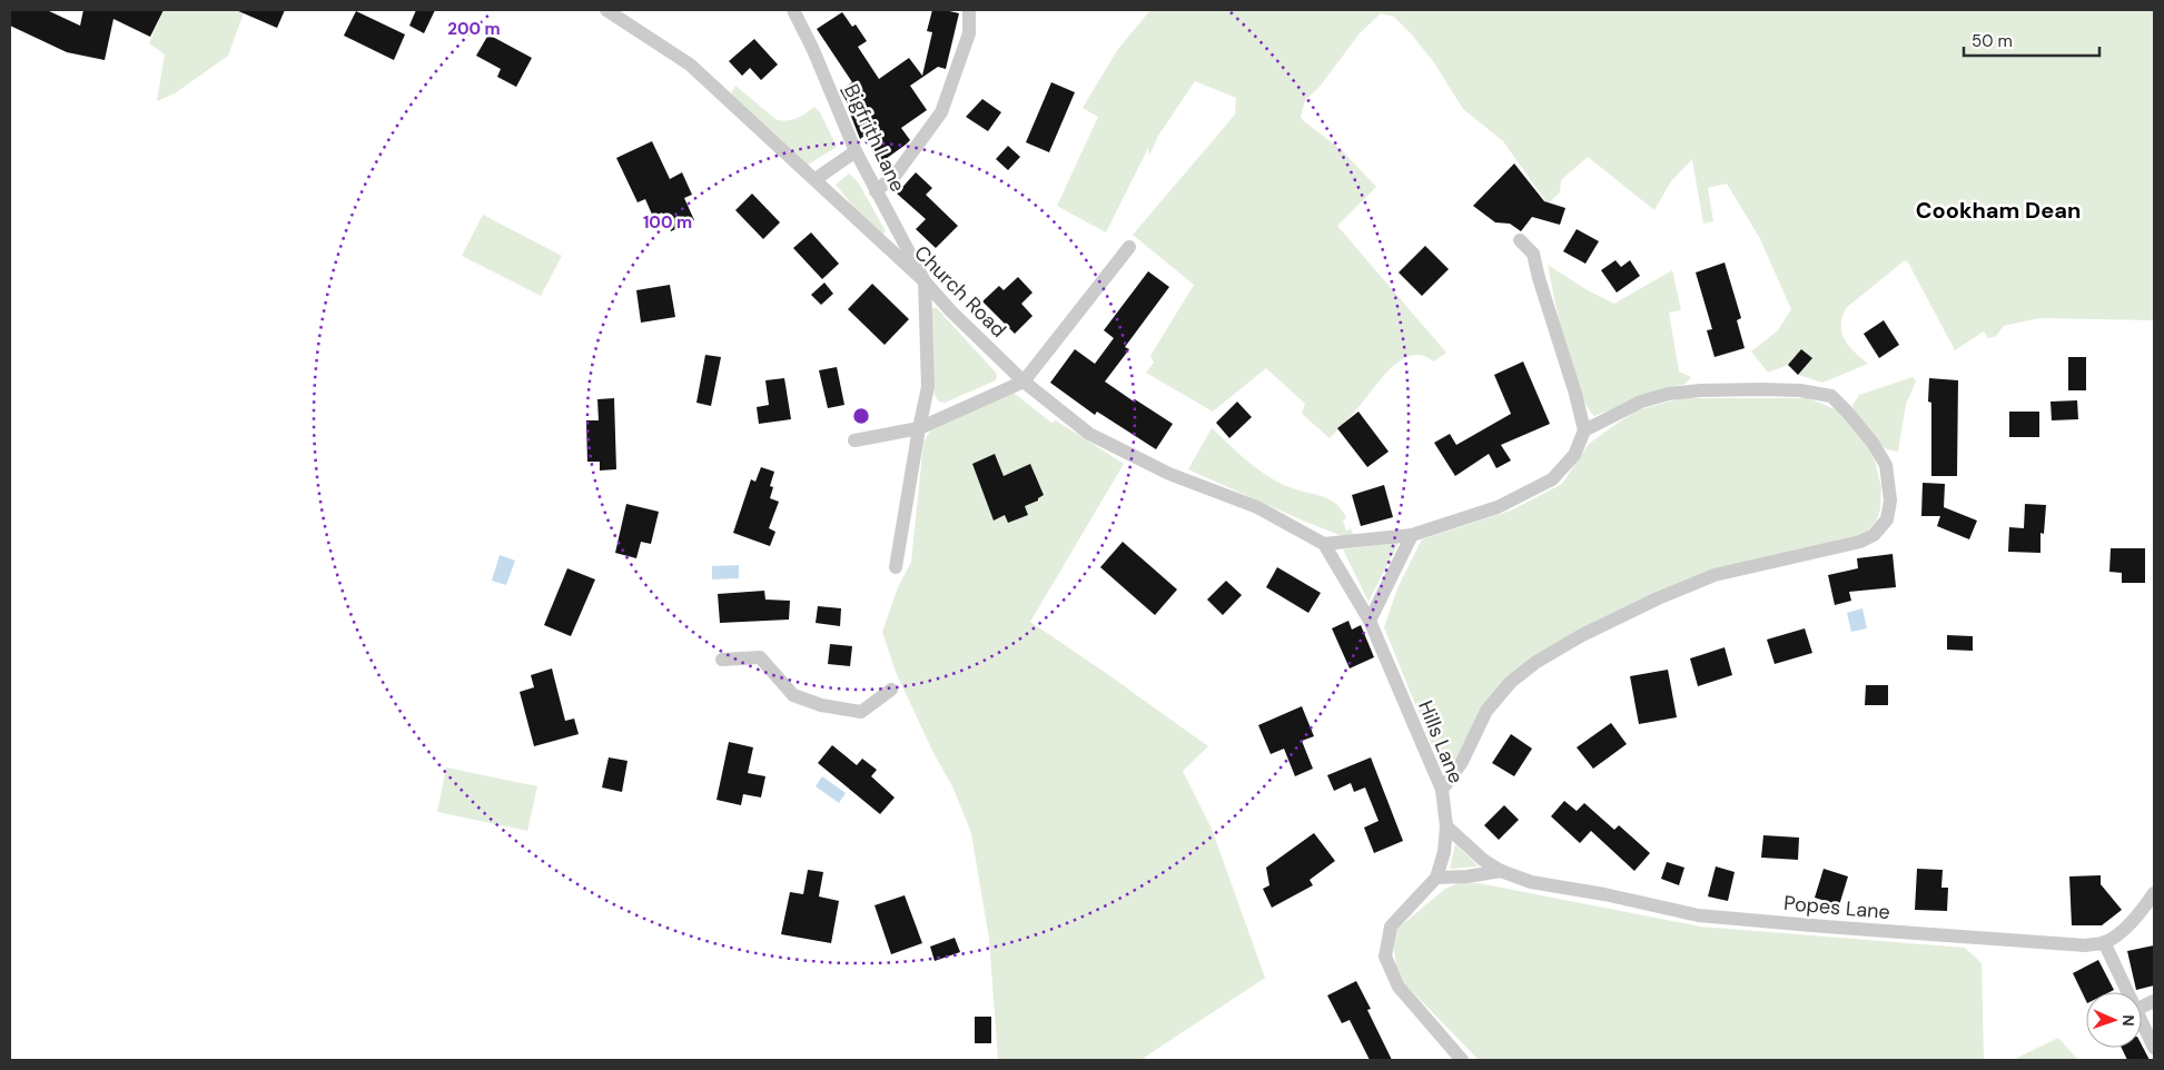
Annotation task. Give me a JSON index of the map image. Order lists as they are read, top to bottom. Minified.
{"streets":{"street":["Bigfrith Lane","Church Road","Hills Lane","Popes Lane"]},"crossings":[["Bigfrith Lane","Church Road"],["Church Road","Hills Lane"],["Hills Lane","Popes Lane"]],"districts":["Cookham Dean"],"scale_bar":"50 m","north":"right","rings":["200 m","100 m"]}
